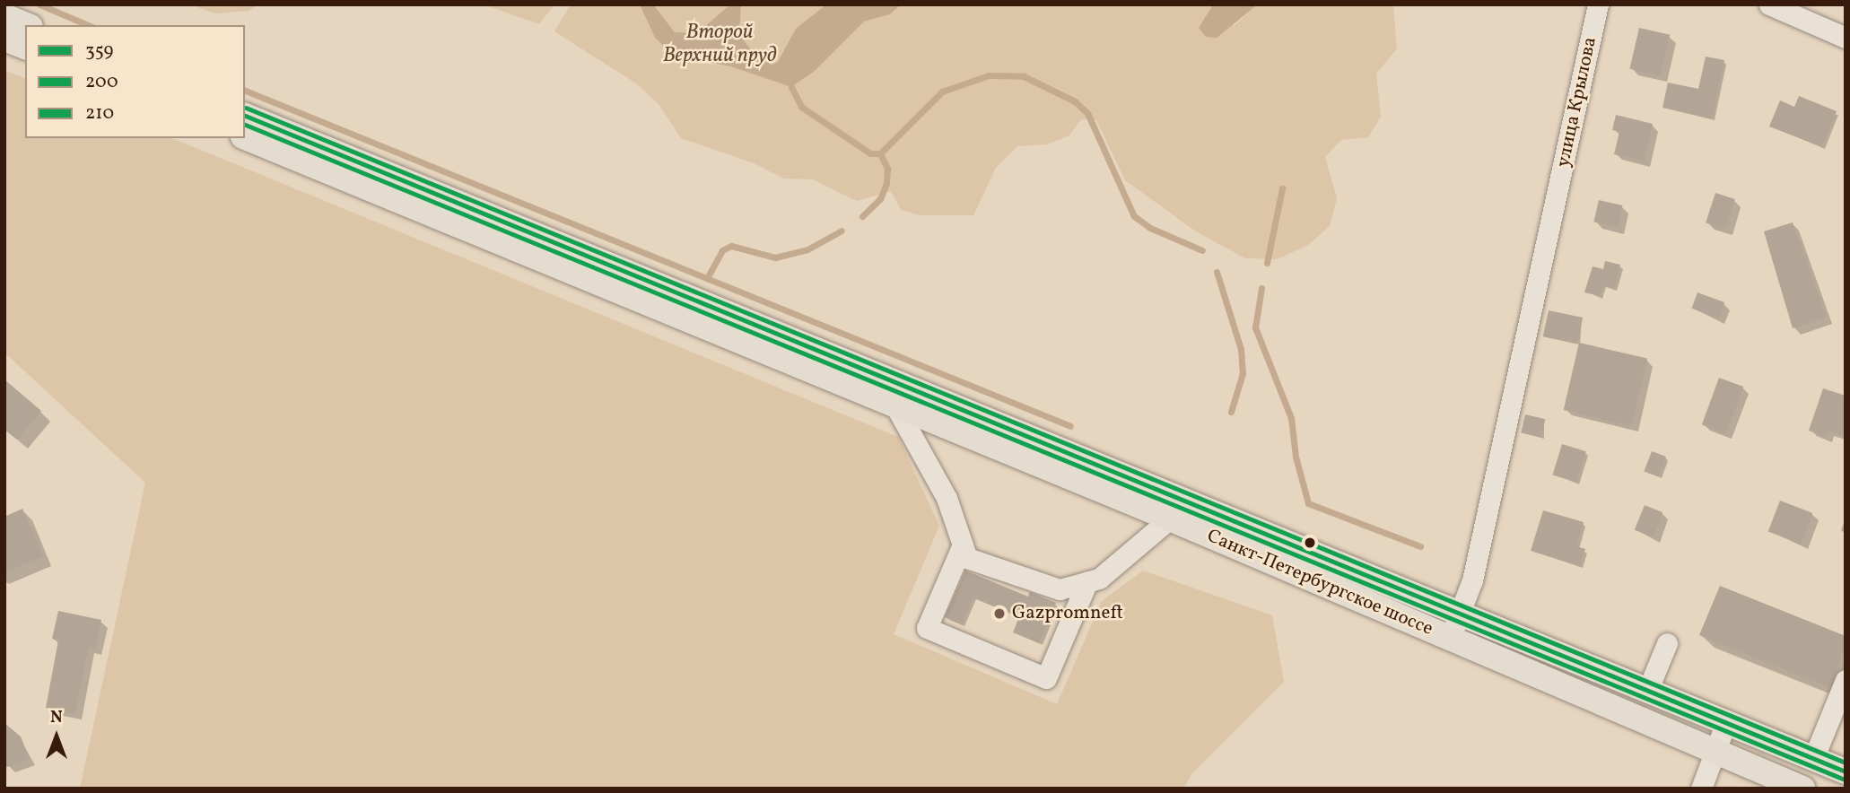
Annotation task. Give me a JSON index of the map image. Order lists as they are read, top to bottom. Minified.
{"streets":{"main road":["Санкт-Петербургское шоссе"],"street":["улица Крылова"]},"crossings":[["улица Крылова","Санкт-Петербургское шоссе"]],"water":["Второй Верхний пруд"],"places":["Gazpromneft"],"lines":["transit line 210","transit line 359","transit line 200"],"legend":["359","200","210"],"north":"top"}
